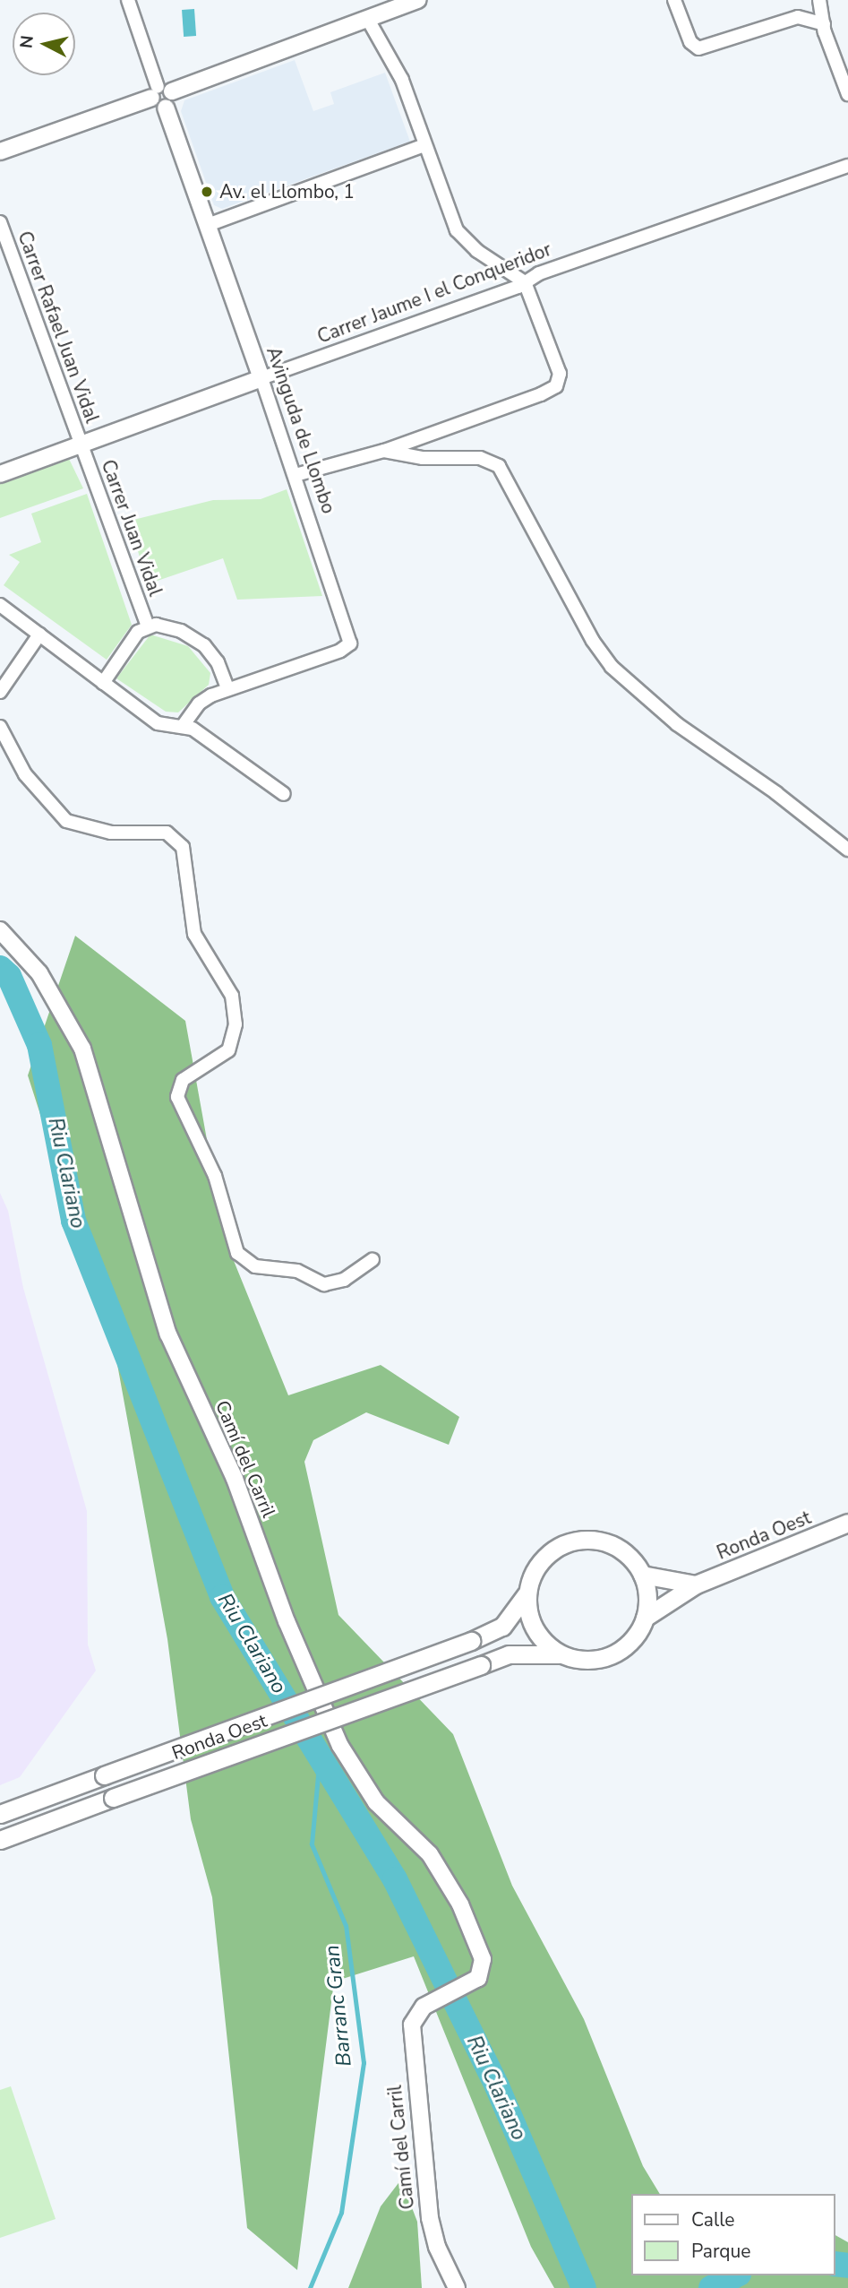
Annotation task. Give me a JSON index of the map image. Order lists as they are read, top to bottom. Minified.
{"streets":{"main road":["Ronda Oest"],"street":["Carrer Jaume I el Conqueridor","Carrer Rafael Juan Vidal","Avinguda de Llombo","Carrer Juan Vidal","Camí del Carril"]},"crossings":[["Carrer Jaume I el Conqueridor","Carrer Rafael Juan Vidal"],["Carrer Jaume I el Conqueridor","Avinguda de Llombo"],["Carrer Jaume I el Conqueridor","Carrer Juan Vidal"],["Carrer Rafael Juan Vidal","Carrer Juan Vidal"]],"water":["Riu Clariano","Barranc Gran"],"places":["Av. el Llombo, 1"],"legend":["Calle","Parque"],"north":"left"}
